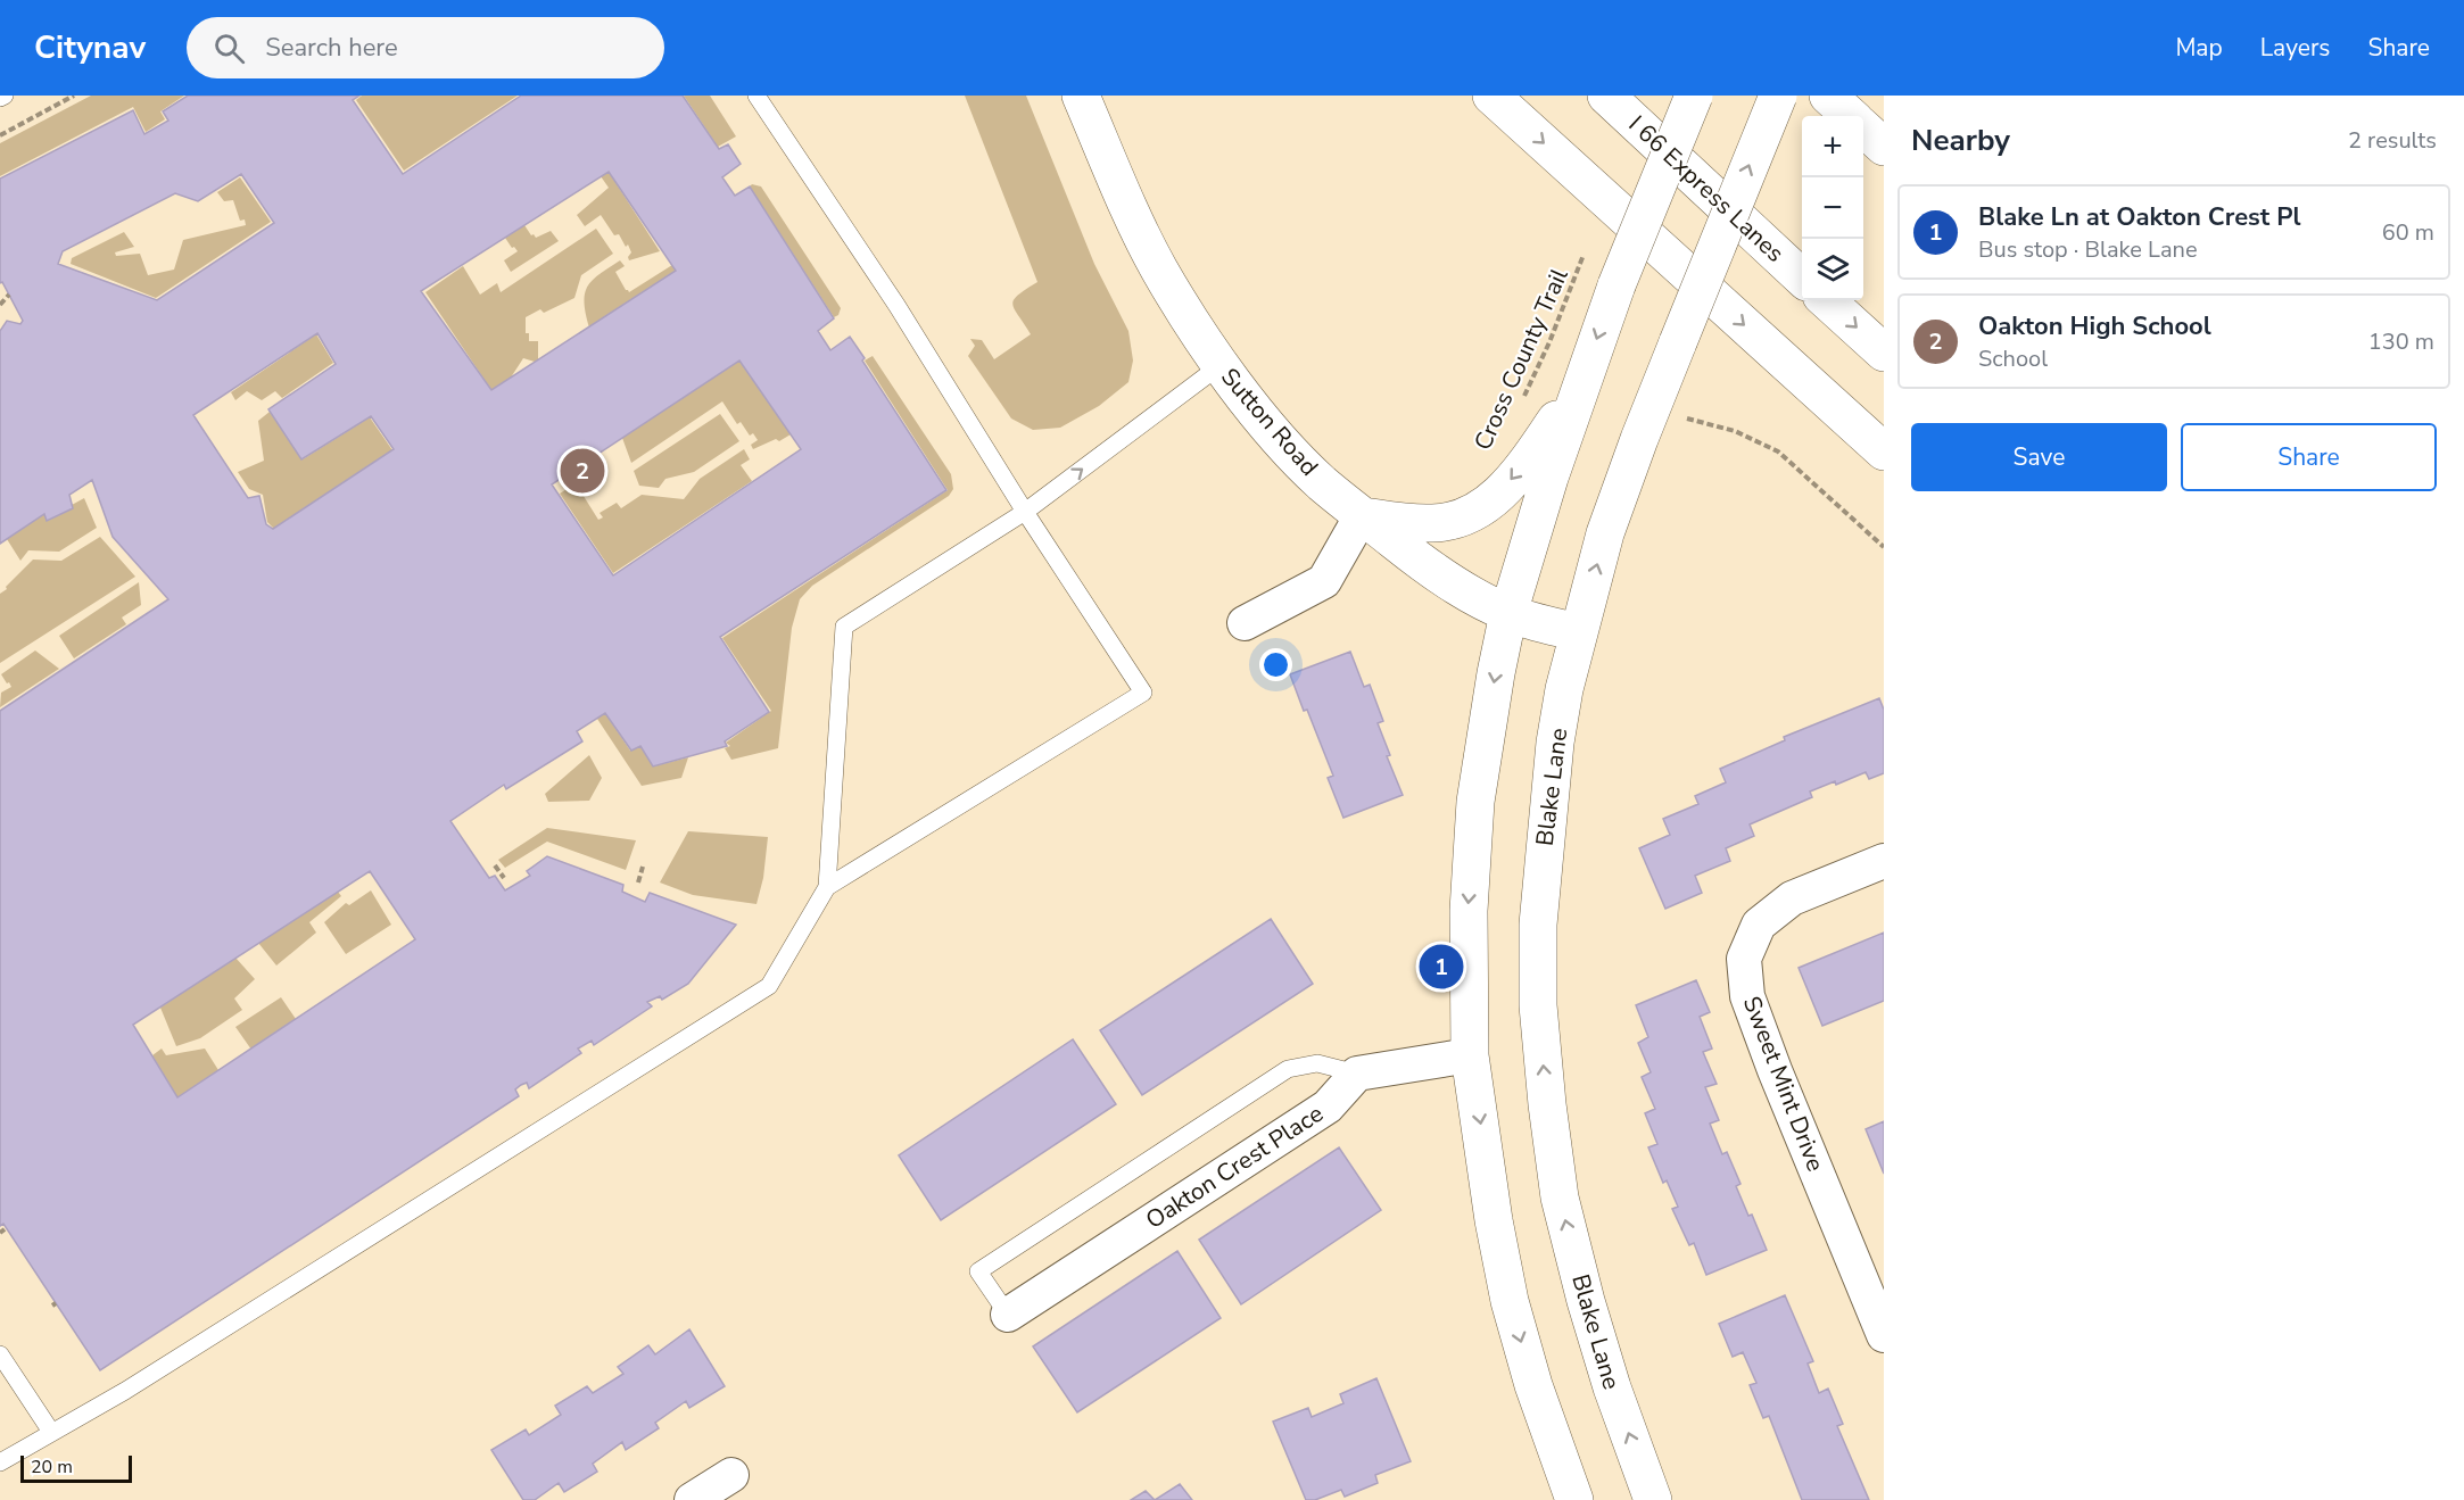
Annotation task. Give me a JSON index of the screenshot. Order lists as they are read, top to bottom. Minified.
{"streets":{"main road":["I 66 Express Lanes","Sutton Road","Blake Lane"],"street":["Sweet Mint Drive","Oakton Crest Place"],"path":["Cross County Trail"]},"crossings":[["Sutton Road","Blake Lane"]],"scale_bar":"20 m","page":{"header":"Citynav","search":"Search here","nav":["Map","Layers","Share"],"heading":["Nearby","2 results"],"map_buttons":["+","−"],"list":[{"mark":"1","name":"Blake Ln at Oakton Crest Pl","note":"Bus stop · Blake Lane","value":"60 m"},{"mark":"2","name":"Oakton High School","note":"School","value":"130 m"}],"buttons":["Save","Share"],"pins":["2","1"],"scale":"20 m"}}
